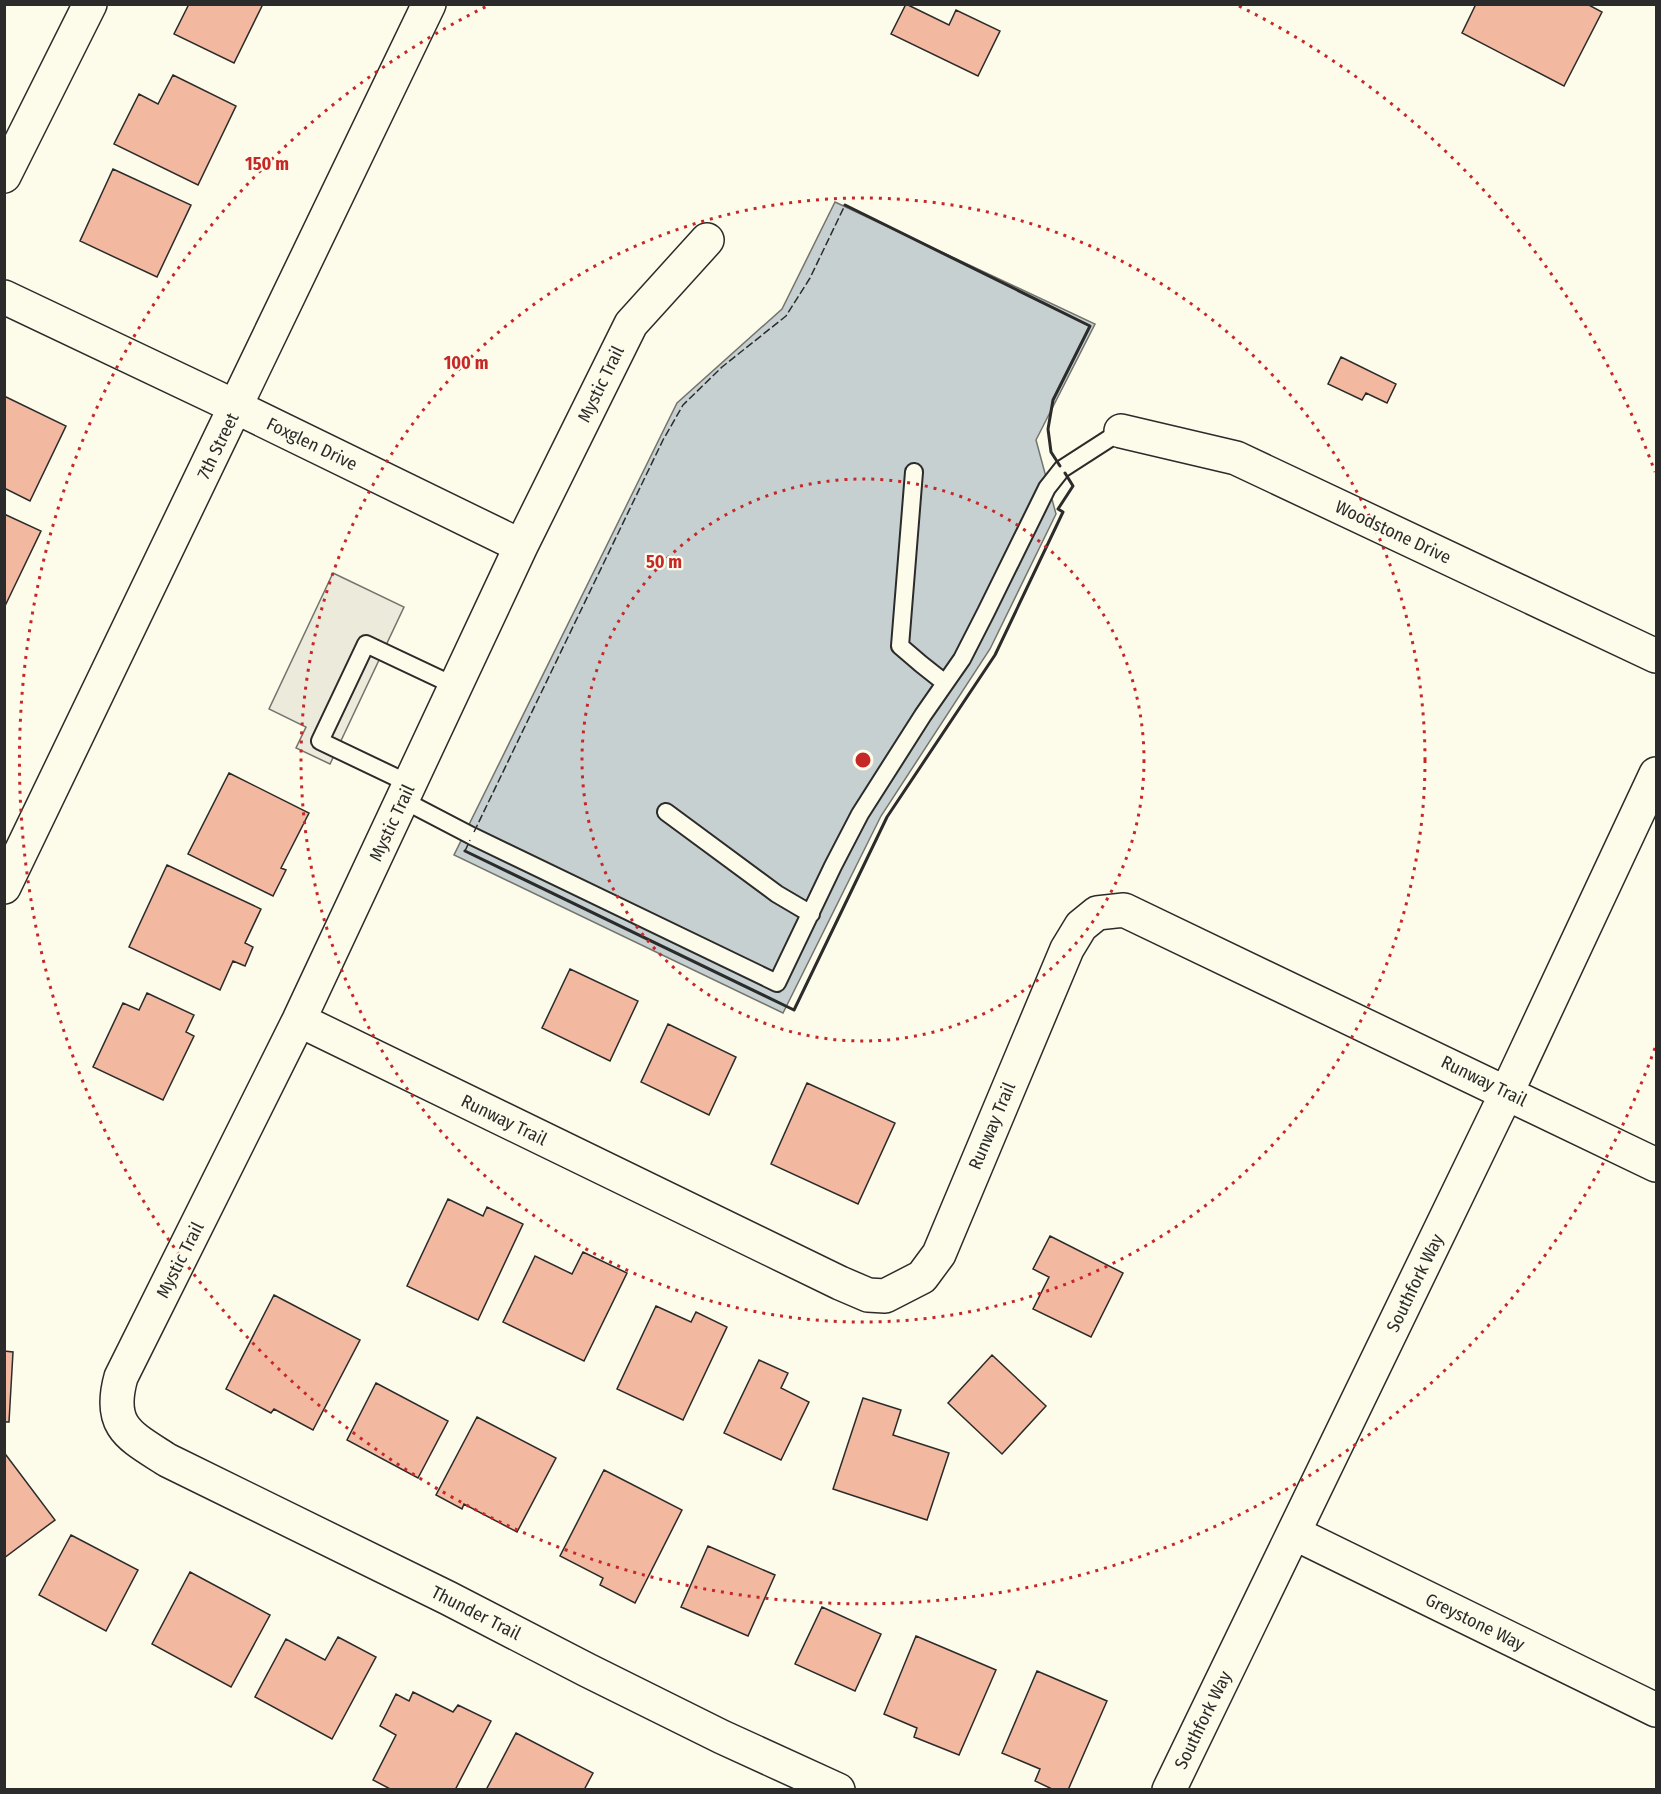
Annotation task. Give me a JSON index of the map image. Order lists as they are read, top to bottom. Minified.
{"streets":{"street":["Mystic Trail","Foxglen Drive","7th Street","Woodstone Drive","Runway Trail","Southfork Way","Thunder Trail","Greystone Way"]},"crossings":[["Mystic Trail","Foxglen Drive"],["Mystic Trail","Runway Trail"],["Mystic Trail","Thunder Trail"],["Foxglen Drive","7th Street"],["Runway Trail","Southfork Way"],["Southfork Way","Greystone Way"]],"rings":["150 m","100 m","50 m"]}
